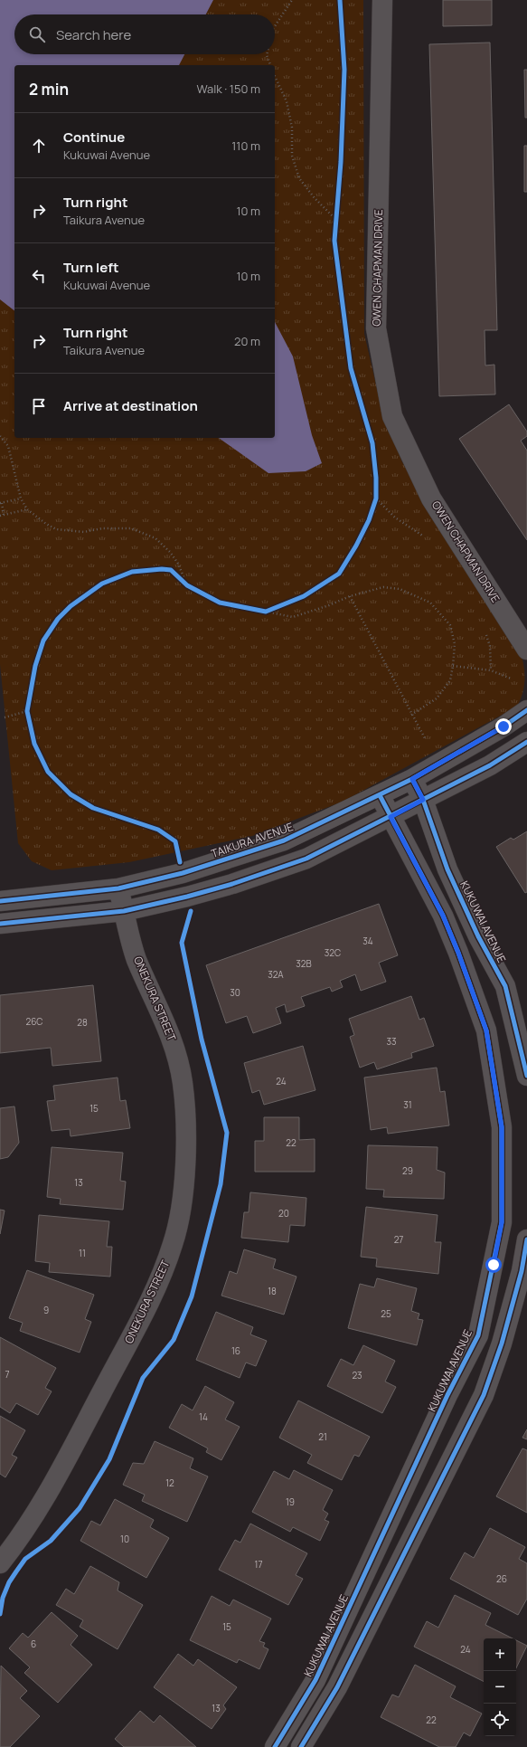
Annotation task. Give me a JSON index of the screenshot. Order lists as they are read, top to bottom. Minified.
{"streets":{"street":["OWEN CHAPMAN DRIVE","TAIKURA AVENUE","KUKUWAI AVENUE","ONEKURA STREET"]},"crossings":[["TAIKURA AVENUE","KUKUWAI AVENUE"],["TAIKURA AVENUE","ONEKURA STREET"]],"house_numbers":["34","32C","32B","32A","30","26C","28","33","24","31","15","22","29","13","20","27","11","18","9","25","16","7","23","14","21","12","19","10","17","26","15","6","24","13","22"],"page":{"search":"Search here","heading":["2 min","Walk · 150 m"],"list":[["Continue","Kukuwai Avenue","110 m"],["Turn right","Taikura Avenue","10 m"],["Turn left","Kukuwai Avenue","10 m"],["Turn right","Taikura Avenue","20 m"],"Arrive at destination"],"map_buttons":["+","−"]}}
